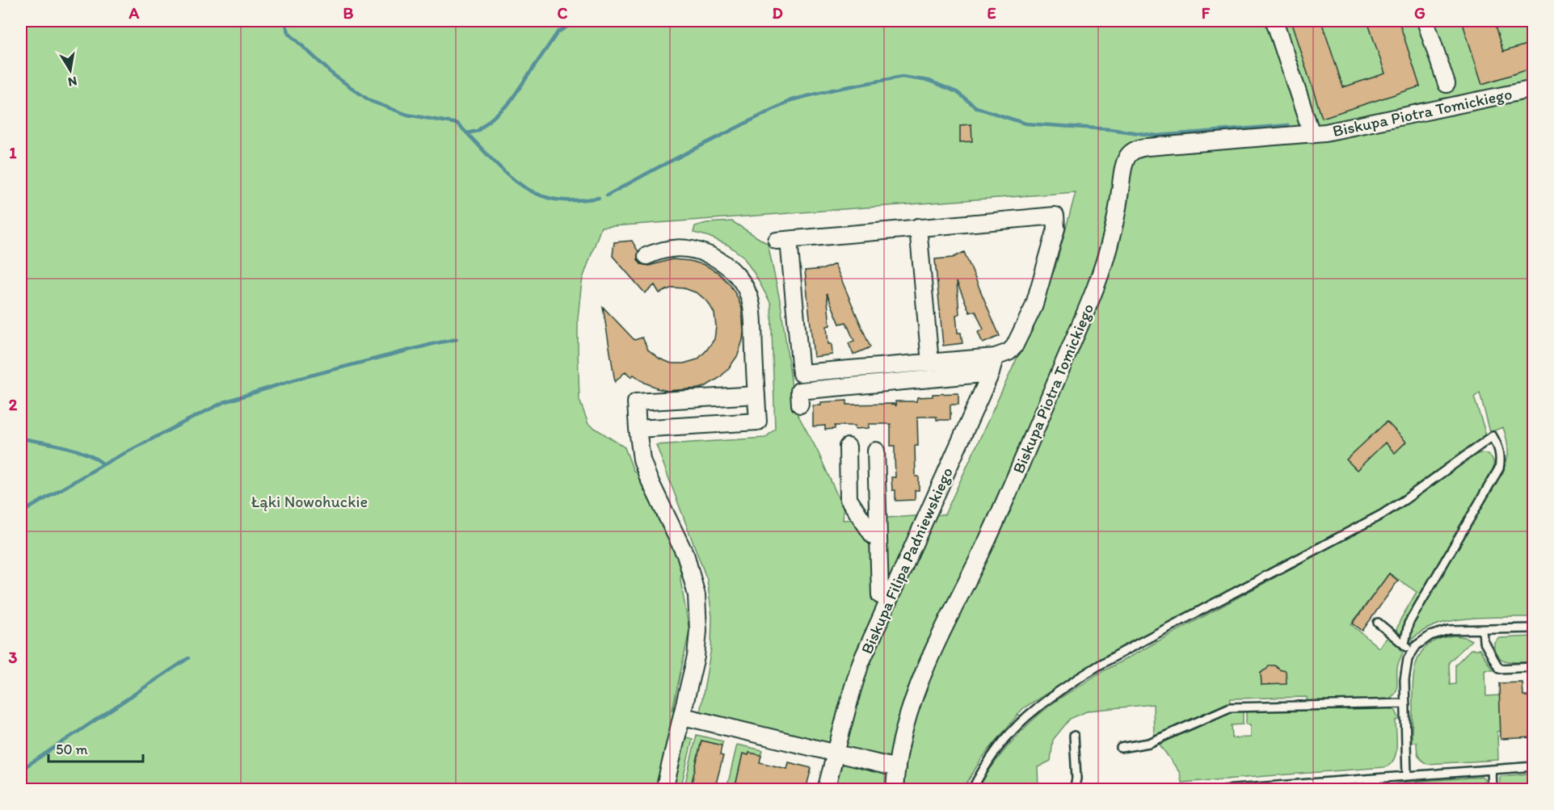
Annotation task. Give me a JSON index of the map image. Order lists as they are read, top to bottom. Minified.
{"streets":{"street":["Biskupa Piotra Tomickiego","Biskupa Filipa Padniewskiego"]},"parks":["Łąki Nowohuckie"],"scale_bar":"50 m","north":"bottom","grid":{"columns":["A","B","C","D","E","F","G"],"rows":["1","2","3"]}}
